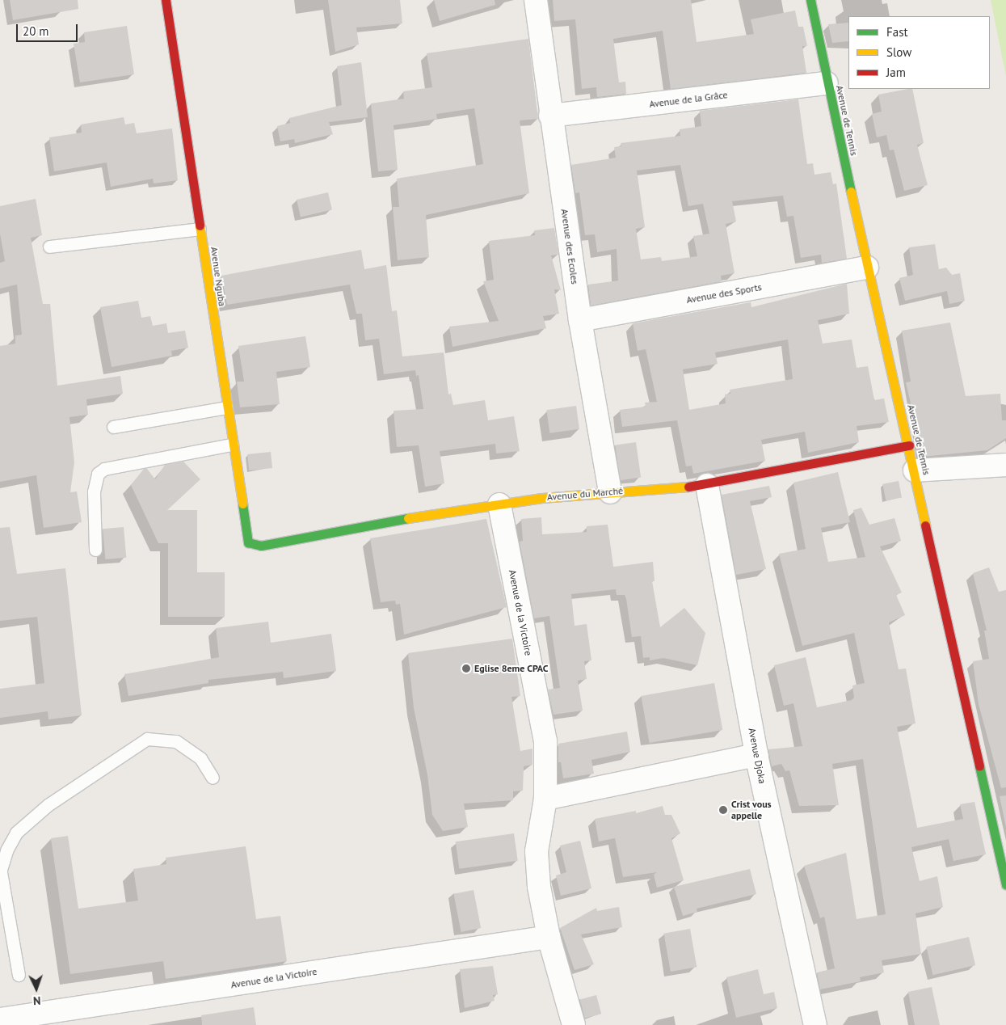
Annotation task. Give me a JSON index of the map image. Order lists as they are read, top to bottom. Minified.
{"streets":{"street":["Avenue de la Grâce","Avenue de Tennis","Avenue des Ecoles","Avenue Nguba","Avenue des Sports","Avenue du Marché","Avenue de la Victoire","Avenue Djoka"]},"crossings":[["Avenue de la Grâce","Avenue de Tennis"],["Avenue de la Grâce","Avenue des Ecoles"],["Avenue de Tennis","Avenue des Sports"],["Avenue de Tennis","Avenue du Marché"],["Avenue des Ecoles","Avenue des Sports"],["Avenue des Ecoles","Avenue du Marché"],["Avenue Nguba","Avenue du Marché"],["Avenue du Marché","Avenue de la Victoire"],["Avenue du Marché","Avenue Djoka"]],"places":["Eglise 8eme CPAC","Crist vous appelle"],"legend":["Fast","Slow","Jam"],"scale_bar":"20 m","north":"bottom"}
